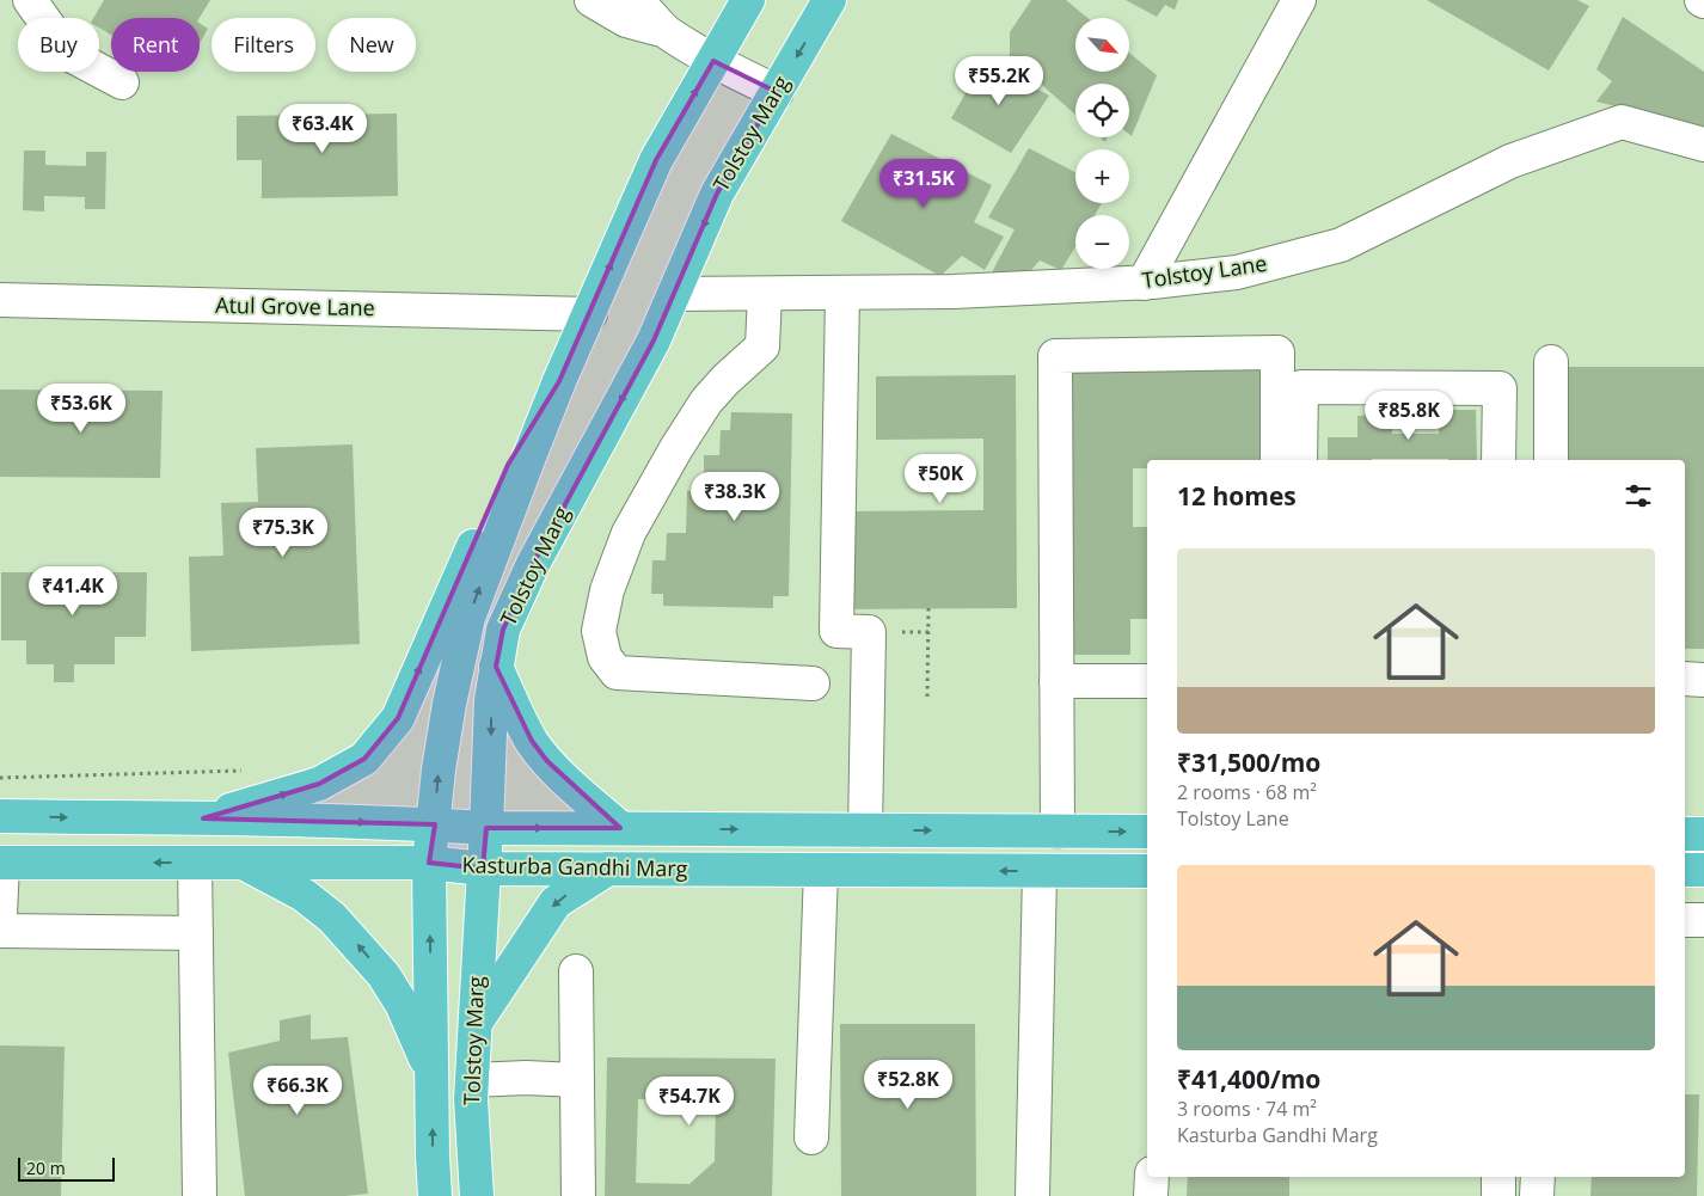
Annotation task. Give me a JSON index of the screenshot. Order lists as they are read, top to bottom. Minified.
{"streets":{"main road":["Tolstoy Marg","Kasturba Gandhi Marg"],"street":["Tolstoy Lane","Atul Grove Lane"]},"crossings":[["Tolstoy Marg","Tolstoy Lane"],["Tolstoy Marg","Atul Grove Lane"],["Tolstoy Marg","Kasturba Gandhi Marg"]],"scale_bar":"20 m","north":"bottom right","page":{"map_buttons":["+","−"],"chip":["Buy","Rent","Filters","New"],"price":["₹55.2K","₹63.4K","₹31.5K","₹53.6K","₹85.8K","₹50K","₹38.3K","₹75.3K","₹41.4K","₹52.8K","₹66.3K","₹54.7K"],"heading":"12 homes","list":[{"name":"₹31,500/mo","note":"2 rooms · 68 m² · Tolstoy Lane"},{"name":"₹41,400/mo","note":"3 rooms · 74 m² · Kasturba Gandhi Marg"}],"scale":"20 m"}}
